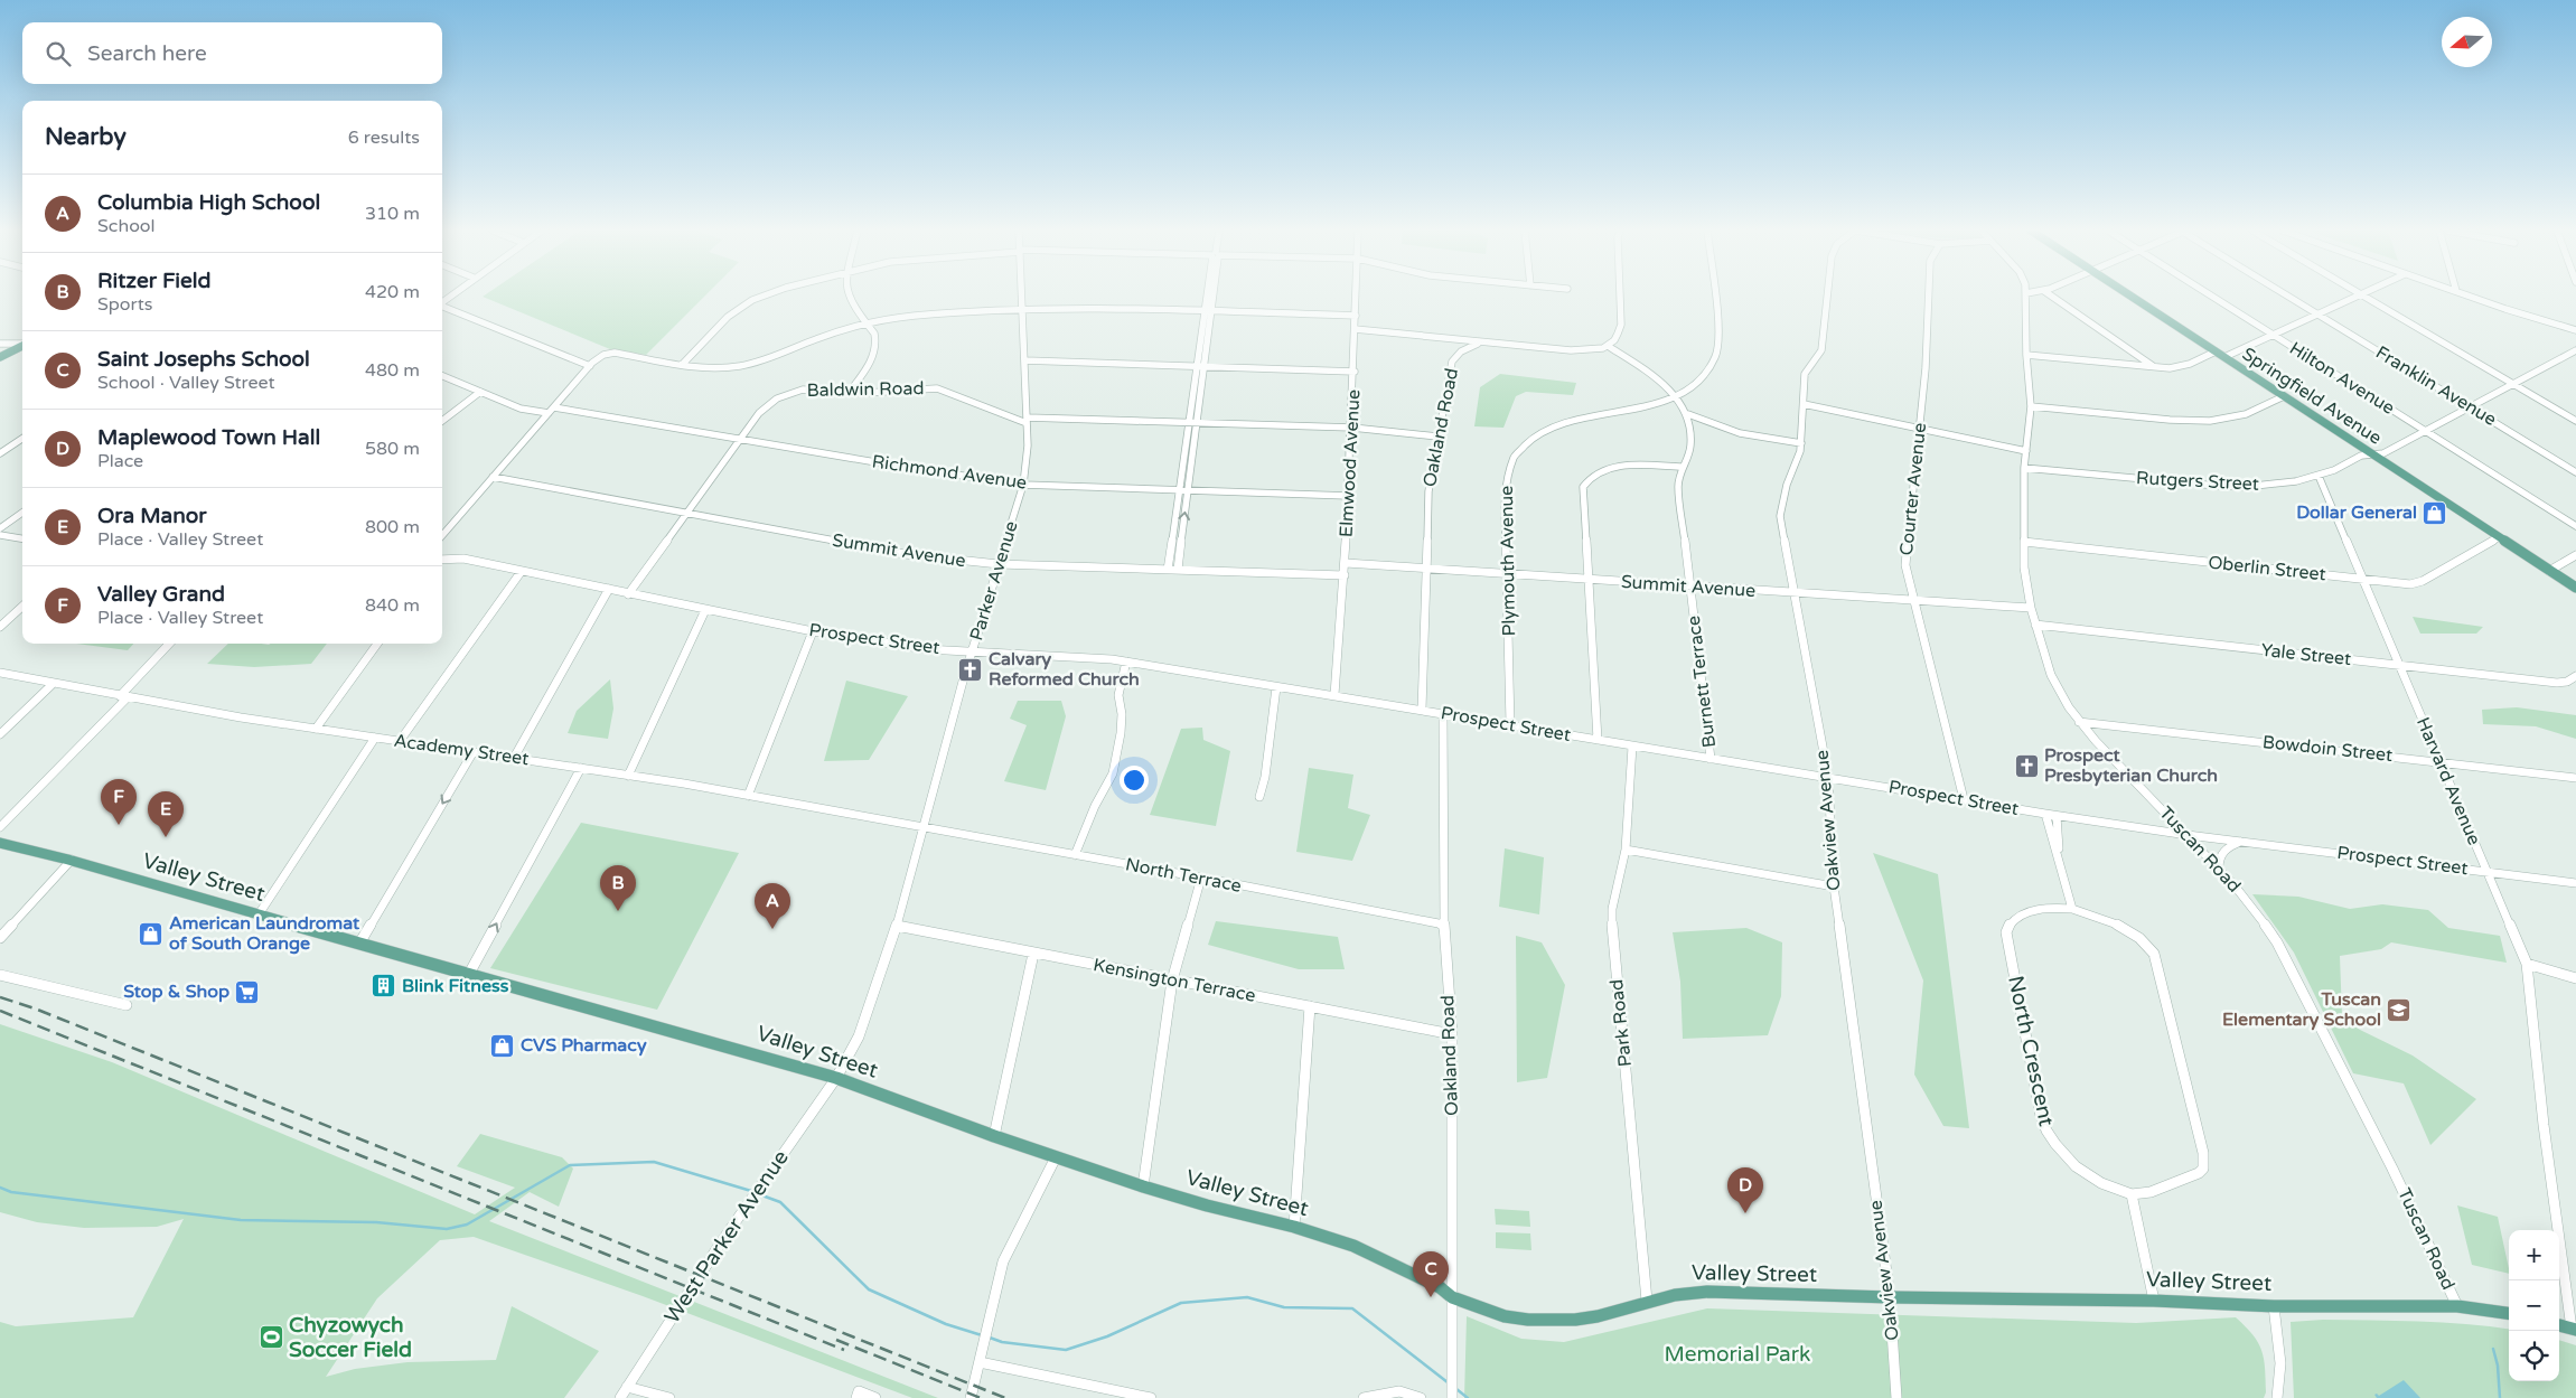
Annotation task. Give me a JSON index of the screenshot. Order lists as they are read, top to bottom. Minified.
{"streets":{"main road":["Springfield Avenue","Valley Street"],"street":["Hilton Avenue","Franklin Avenue","Baldwin Road","Oakland Road","Elmwood Avenue","Richmond Avenue","Rutgers Street","Courter Avenue","Summit Avenue","Plymouth Avenue","Oberlin Street","Parker Avenue","Prospect Street","Yale Street","Burnett Terrace","Bowdoin Street","Academy Street","Harvard Avenue","Oakview Avenue","Tuscan Road","North Terrace","Kensington Terrace","Park Road","North Crescent","West Parker Avenue"]},"crossings":[["Hilton Avenue","Rutgers Street"],["Franklin Avenue","Rutgers Street"],["Baldwin Road","Oakland Road"],["Baldwin Road","Elmwood Avenue"],["Baldwin Road","Richmond Avenue"],["Baldwin Road","Summit Avenue"],["Baldwin Road","Parker Avenue"],["Baldwin Road","Prospect Street"],["Springfield Avenue","Rutgers Street"],["Springfield Avenue","Oberlin Street"],["Oakland Road","Summit Avenue"],["Oakland Road","Prospect Street"],["Oakland Road","North Terrace"],["Oakland Road","Valley Street"],["Oakland Road","Kensington Terrace"],["Elmwood Avenue","Richmond Avenue"],["Elmwood Avenue","Summit Avenue"],["Elmwood Avenue","Prospect Street"],["Richmond Avenue","Parker Avenue"],["Rutgers Street","Harvard Avenue"],["Rutgers Street","Tuscan Road"],["Courter Avenue","Summit Avenue"],["Courter Avenue","Prospect Street"],["Summit Avenue","Plymouth Avenue"],["Summit Avenue","Parker Avenue"],["Summit Avenue","Burnett Terrace"],["Summit Avenue","Oakview Avenue"],["Summit Avenue","Tuscan Road"],["Plymouth Avenue","Prospect Street"],["Plymouth Avenue","Burnett Terrace"],["Oberlin Street","Harvard Avenue"],["Oberlin Street","Tuscan Road"],["Parker Avenue","Prospect Street"],["Parker Avenue","Academy Street"],["Parker Avenue","North Terrace"],["Parker Avenue","Valley Street"],["Parker Avenue","Kensington Terrace"],["Parker Avenue","West Parker Avenue"],["Prospect Street","Burnett Terrace"],["Prospect Street","Harvard Avenue"],["Prospect Street","Oakview Avenue"],["Prospect Street","Tuscan Road"],["Prospect Street","Park Road"],["Yale Street","Harvard Avenue"],["Yale Street","Tuscan Road"],["Bowdoin Street","Harvard Avenue"],["Bowdoin Street","Tuscan Road"],["Academy Street","North Terrace"],["Oakview Avenue","Valley Street"],["Tuscan Road","Valley Street"],["Valley Street","Park Road"],["Valley Street","West Parker Avenue"]],"parks":["Memorial Park"],"places":{"shop":["Dollar General","American Laundromat of South Orange","CVS Pharmacy"],"church":["Calvary Reformed Church","Prospect Presbyterian Church"],"building":["Blink Fitness"],"supermarket":["Stop & Shop"],"school or university":["Tuscan Elementary School"],"sports":["Chyzowych Soccer Field"]},"north":"left","page":{"search":"Search here","heading":["Nearby","6 results"],"list":[{"mark":"A","name":"Columbia High School","note":"School","value":"310 m"},{"mark":"B","name":"Ritzer Field","note":"Sports","value":"420 m"},{"mark":"C","name":"Saint Josephs School","note":"School · Valley Street","value":"480 m"},{"mark":"D","name":"Maplewood Town Hall","note":"Place","value":"580 m"},{"mark":"E","name":"Ora Manor","note":"Place · Valley Street","value":"800 m"},{"mark":"F","name":"Valley Grand","note":"Place · Valley Street","value":"840 m"}],"pins":["F","E","B","A","D","C"],"map_buttons":["+","−"]}}
